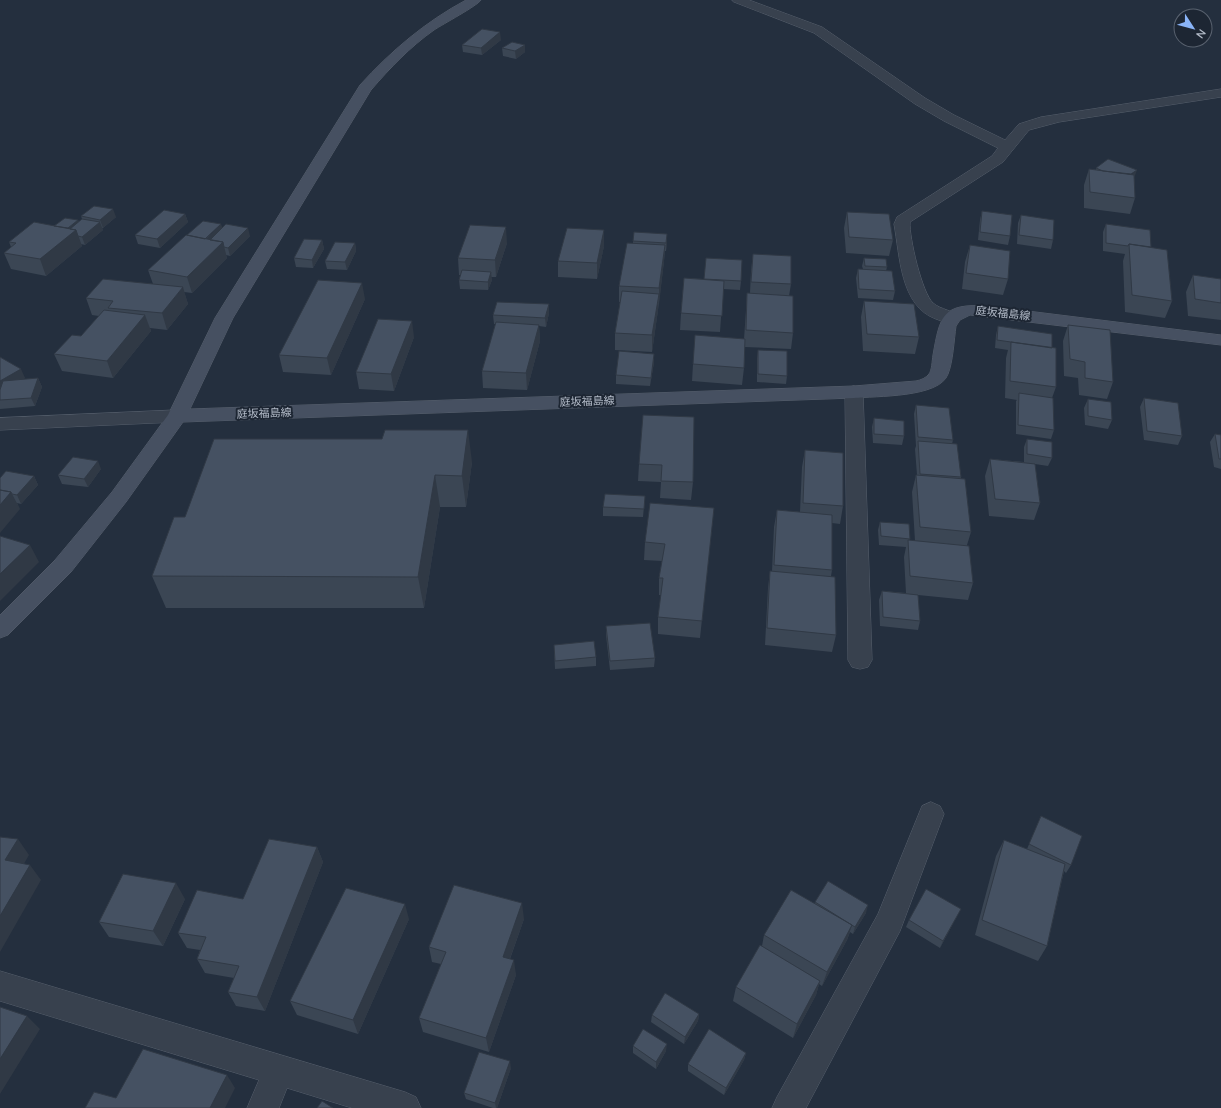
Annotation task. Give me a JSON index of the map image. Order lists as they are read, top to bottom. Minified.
{"streets":{"main road":["庭坂福島線"]},"north":"bottom right"}
